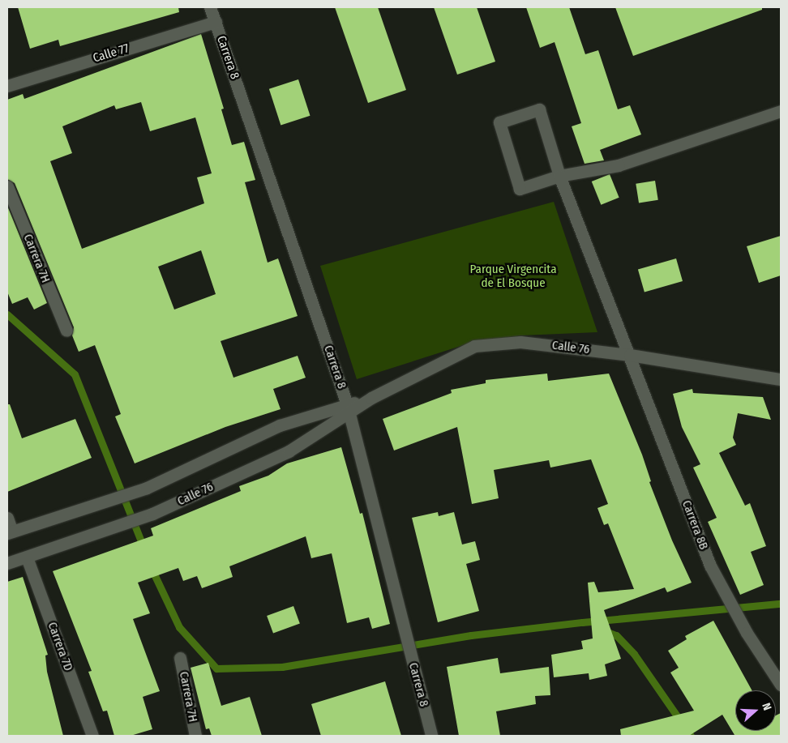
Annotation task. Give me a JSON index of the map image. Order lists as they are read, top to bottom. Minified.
{"streets":{"street":["Calle 77","Carrera 8","Carrera 7H","Calle 76","Carrera 8B","Carrera 7D"]},"crossings":[["Calle 77","Carrera 8"],["Carrera 8","Calle 76"],["Calle 76","Carrera 8B"],["Calle 76","Carrera 7D"]],"parks":["Parque Virgencita de El Bosque"],"north":"right"}
